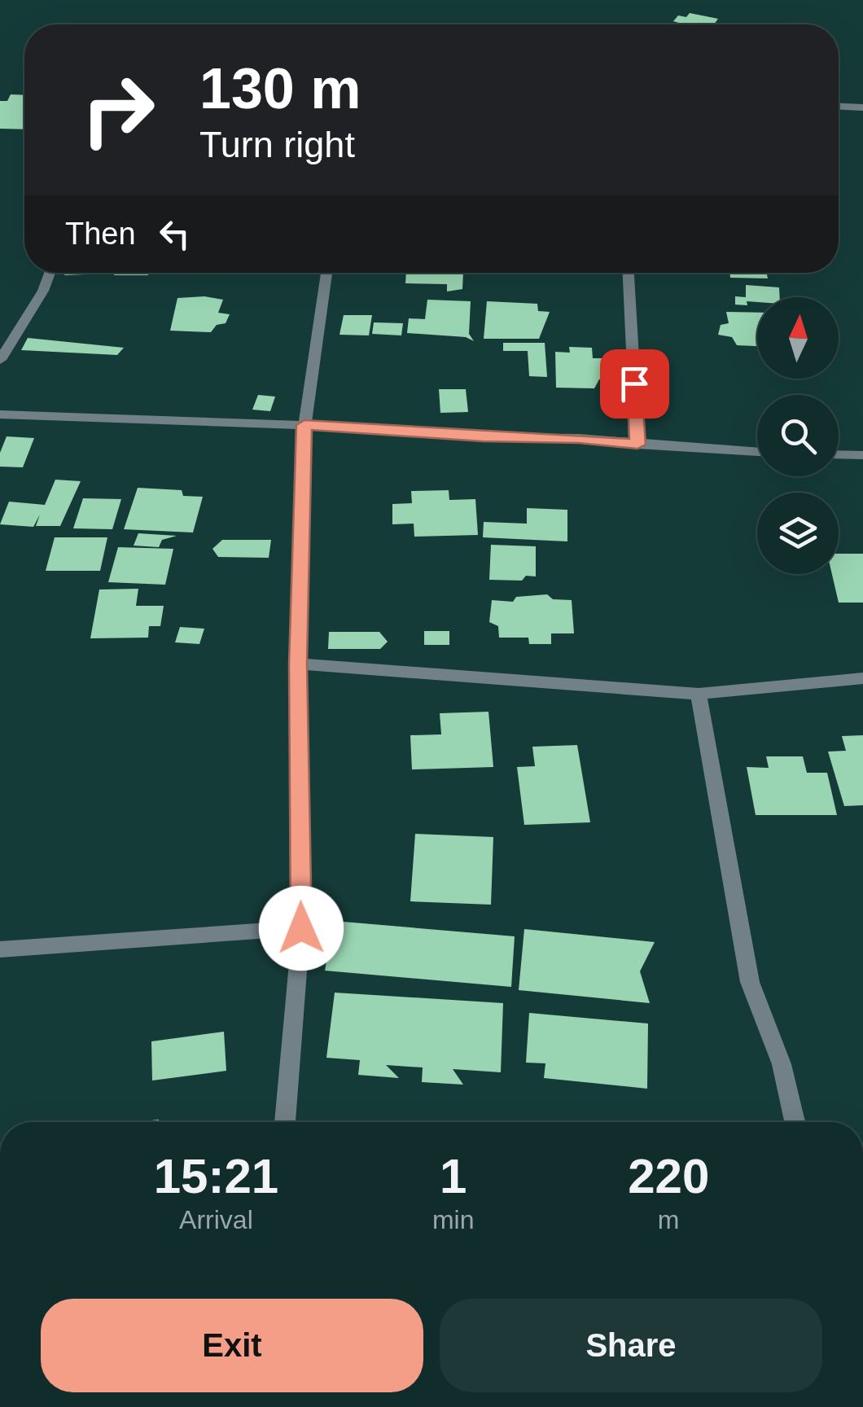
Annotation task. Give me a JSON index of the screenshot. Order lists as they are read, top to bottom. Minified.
{"north":"top","page":{"turn":["130 m","Turn right"],"then":"Then","eta":["15:21","Arrival","1","min","220","m"],"buttons":["Exit","Share"]}}
